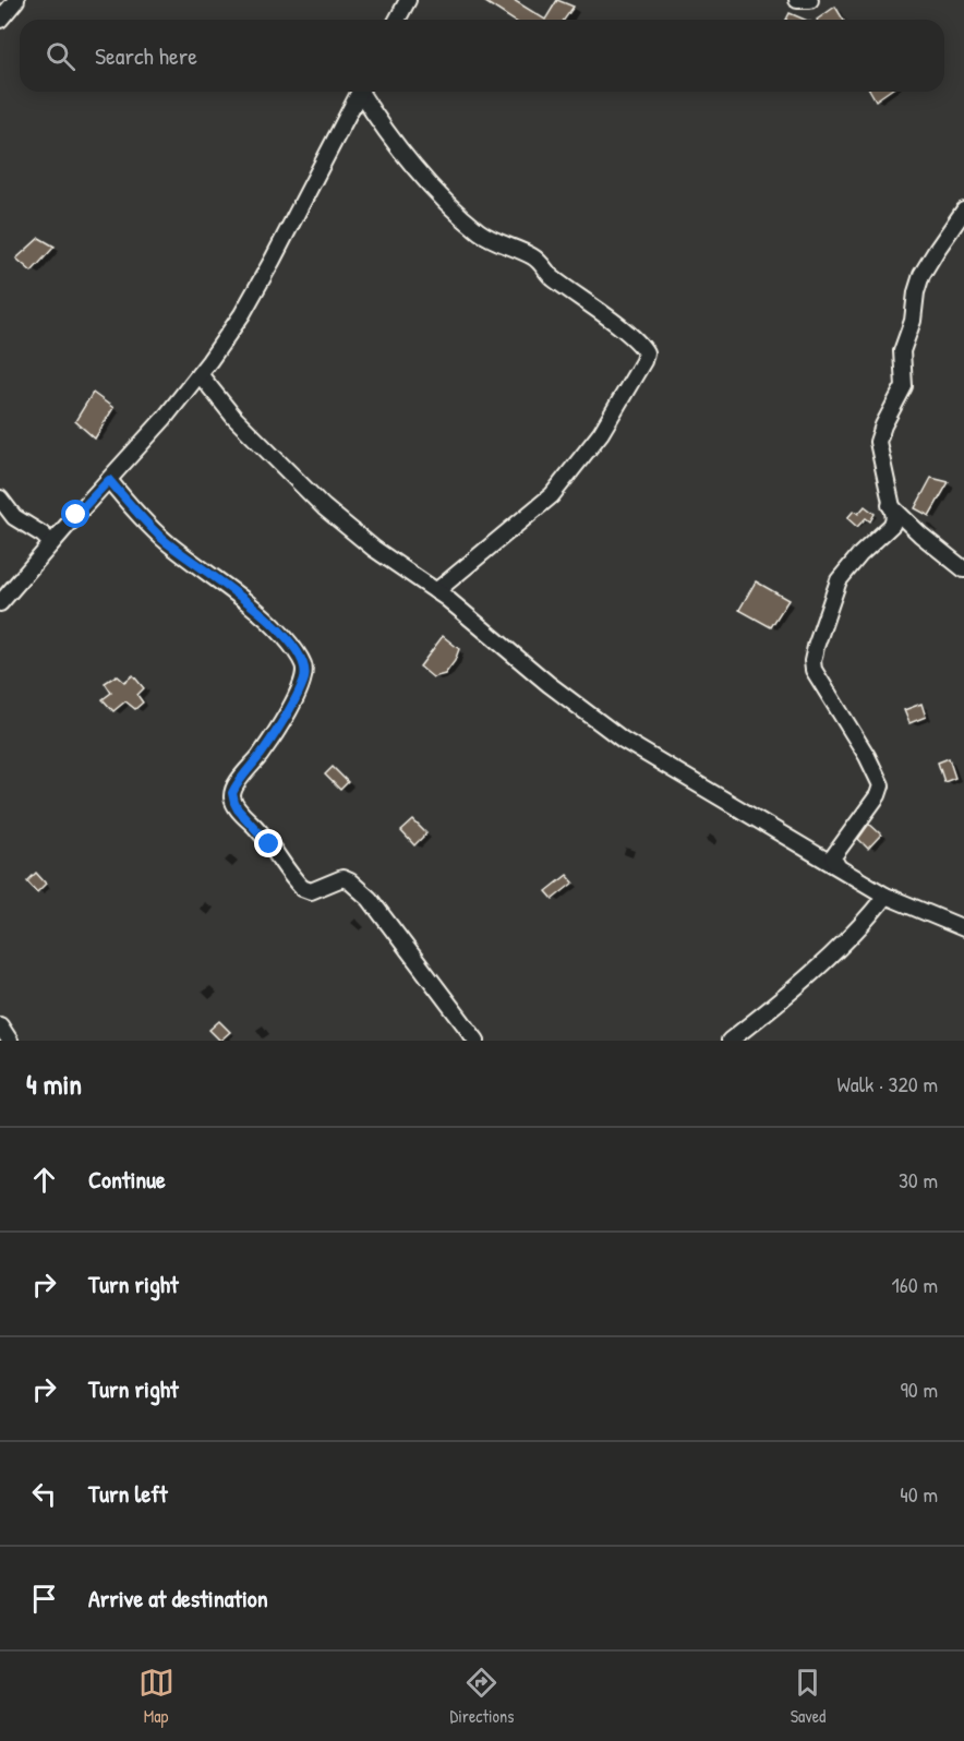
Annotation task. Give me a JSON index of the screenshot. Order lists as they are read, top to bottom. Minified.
{"page":{"search":"Search here","heading":["4 min","Walk · 320 m"],"list":[["Continue","30 m"],["Turn right","160 m"],["Turn right","90 m"],["Turn left","40 m"],"Arrive at destination"],"nav":["Map","Directions","Saved"]}}
